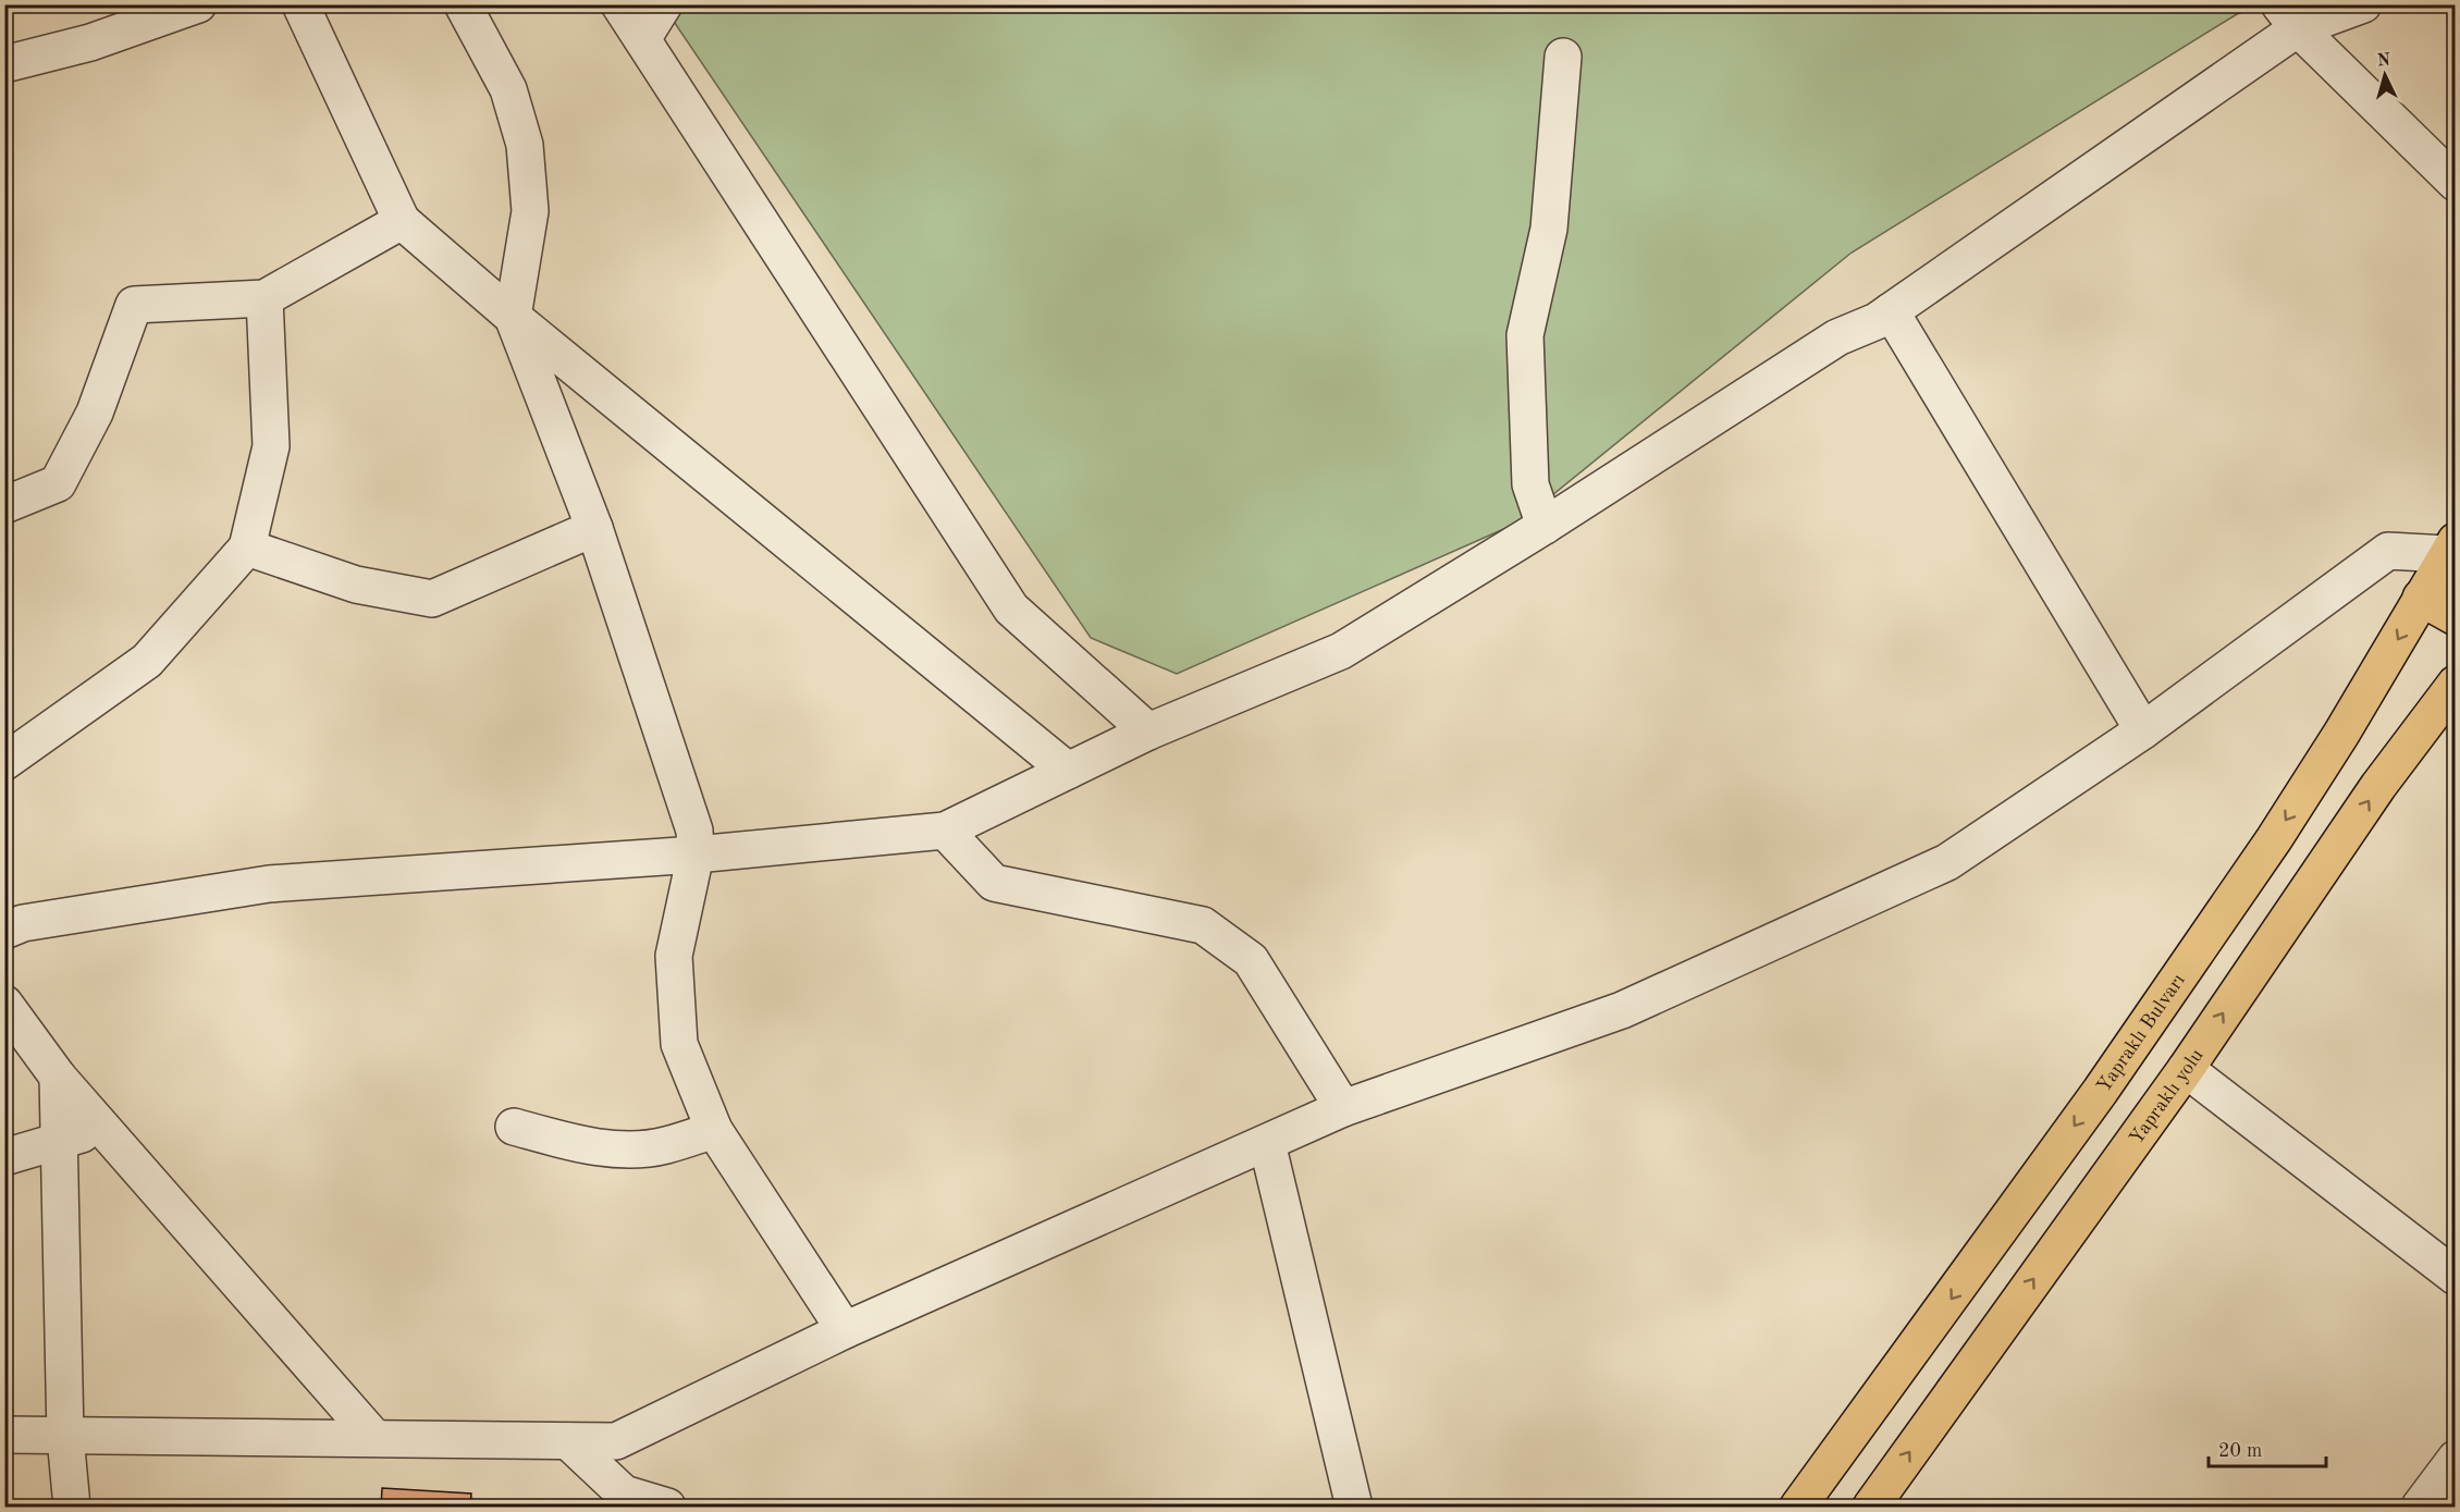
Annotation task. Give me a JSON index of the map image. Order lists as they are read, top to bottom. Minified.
{"streets":{"main road":["Yapraklı Bulvarı","Yapraklı yolu"]},"one_way":["Yapraklı Bulvarı","Yapraklı yolu"],"scale_bar":"20 m","north":"top"}
